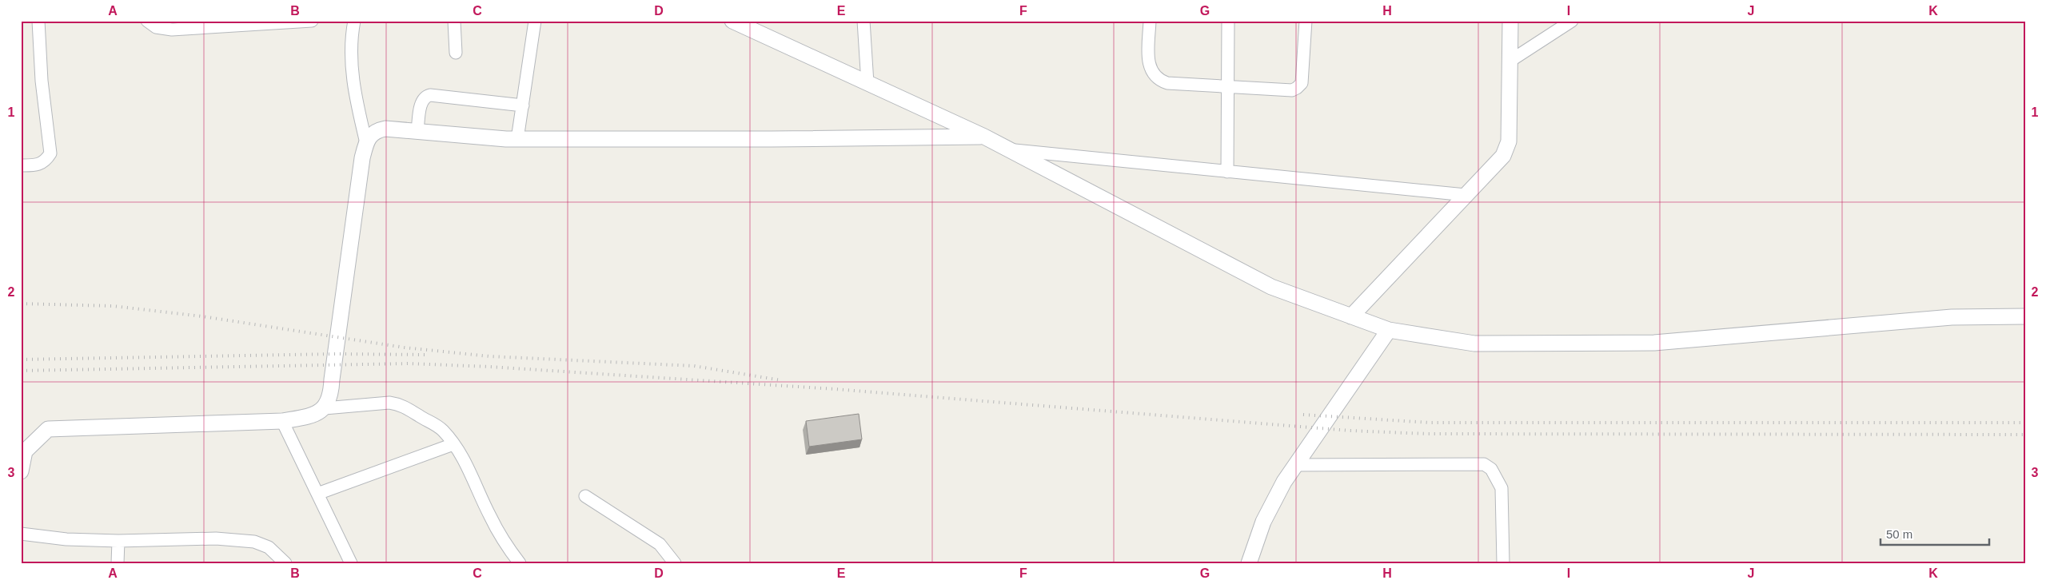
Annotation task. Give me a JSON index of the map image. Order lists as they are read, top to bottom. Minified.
{"scale_bar":"50 m","grid":{"columns":["A","B","C","D","E","F","G","H","I","J","K"],"rows":["1","2","3"]}}
